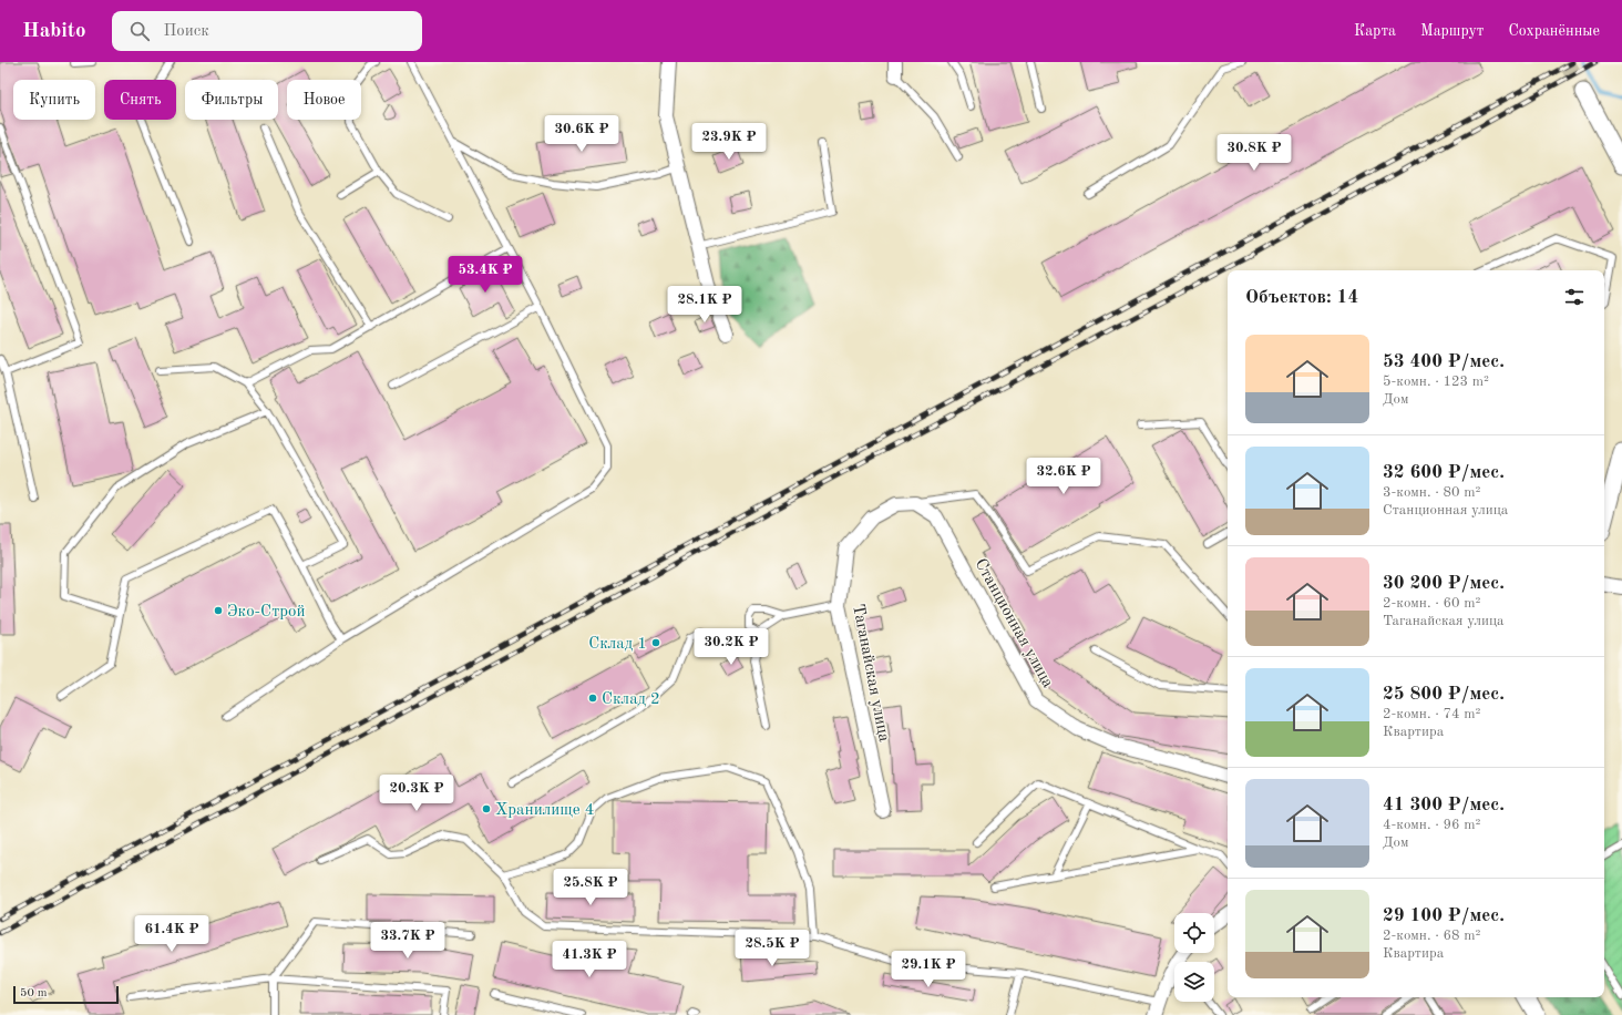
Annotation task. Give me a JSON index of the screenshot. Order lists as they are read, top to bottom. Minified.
{"streets":{"street":["Станционная улица","Таганайская улица"]},"crossings":[["Станционная улица","Таганайская улица"]],"places":["Эко-Строй","Склад 1","Склад 2","Хранилище 4"],"scale_bar":"50 m","page":{"header":"Habito","search":"Поиск","nav":["Карта","Маршрут","Сохранённые"],"chip":["Купить","Снять","Фильтры","Новое"],"price":["30.6K ₽","23.9K ₽","30.8K ₽","53.4K ₽","28.1K ₽","32.6K ₽","30.2K ₽","20.3K ₽","25.8K ₽","61.4K ₽","33.7K ₽","28.5K ₽","41.3K ₽","29.1K ₽"],"heading":"Объектов: 14","list":[{"name":"53 400 ₽/мес.","note":"5-комн. · 123 m² · Дом"},{"name":"32 600 ₽/мес.","note":"3-комн. · 80 m² · Станционная улица"},{"name":"30 200 ₽/мес.","note":"2-комн. · 60 m² · Таганайская улица"},{"name":"25 800 ₽/мес.","note":"2-комн. · 74 m² · Квартира"},{"name":"41 300 ₽/мес.","note":"4-комн. · 96 m² · Дом"},{"name":"29 100 ₽/мес.","note":"2-комн. · 68 m² · Квартира"}],"scale":"50 m"}}
